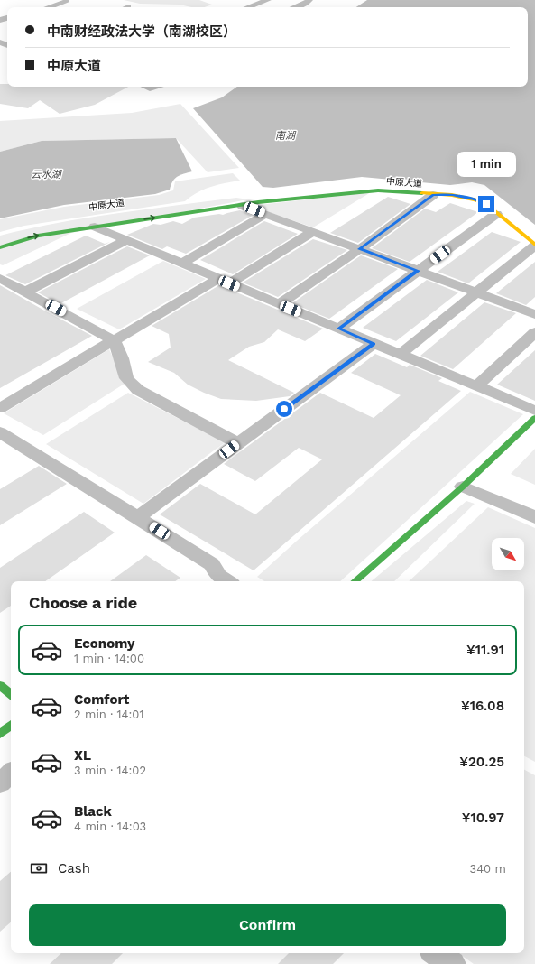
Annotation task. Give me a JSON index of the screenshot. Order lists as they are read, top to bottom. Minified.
{"streets":{"main road":["中原大道"]},"one_way":["中原大道"],"water":["南湖","云水湖"],"north":"bottom right","page":{"banner":["中南财经政法大学（南湖校区）","中原大道"],"bubble":"1 min","heading":"Choose a ride","list":[{"name":"Economy","note":"1 min · 14:00","value":"¥11.91"},{"name":"Comfort","note":"2 min · 14:01","value":"¥16.08"},{"name":"XL","note":"3 min · 14:02","value":"¥20.25"},{"name":"Black","note":"4 min · 14:03","value":"¥10.97"}],"pay":["Cash","340 m"],"buttons":"Confirm"}}
